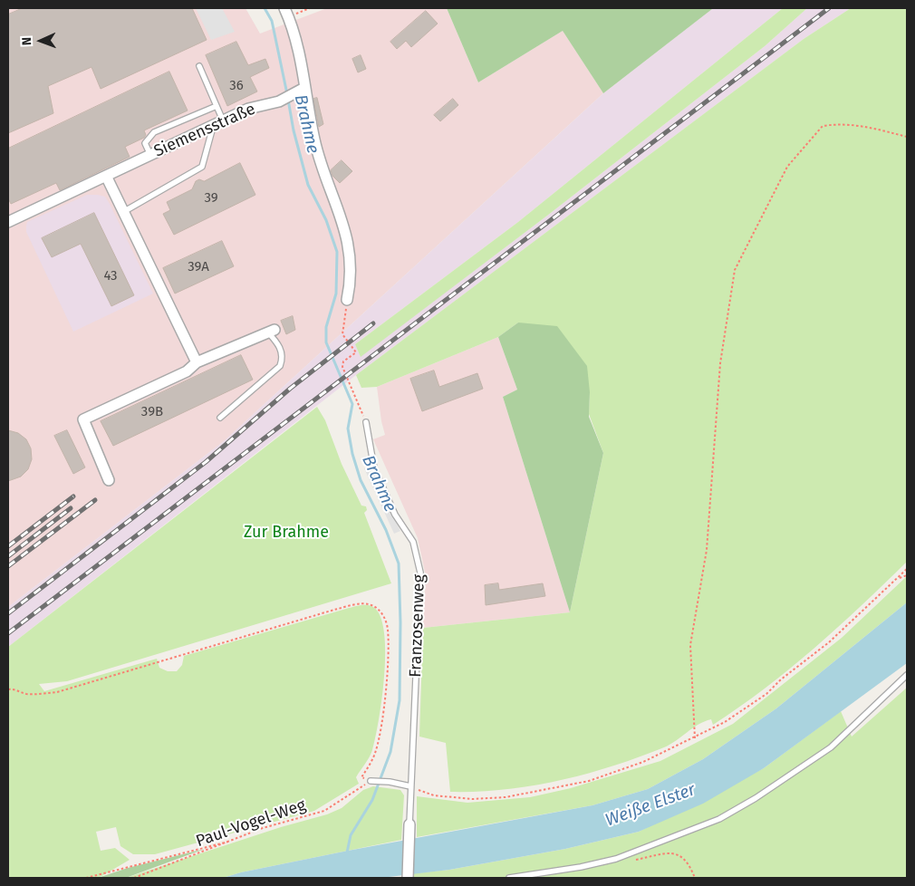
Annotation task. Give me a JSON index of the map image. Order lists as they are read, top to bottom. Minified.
{"streets":{"street":["Siemensstraße"],"lane":["Franzosenweg"],"path":["Paul-Vogel-Weg"]},"water":["Brahme","Weiße Elster"],"parks":["Zur Brahme"],"house_numbers":["36","39","39A","43","39B"],"north":"left"}
